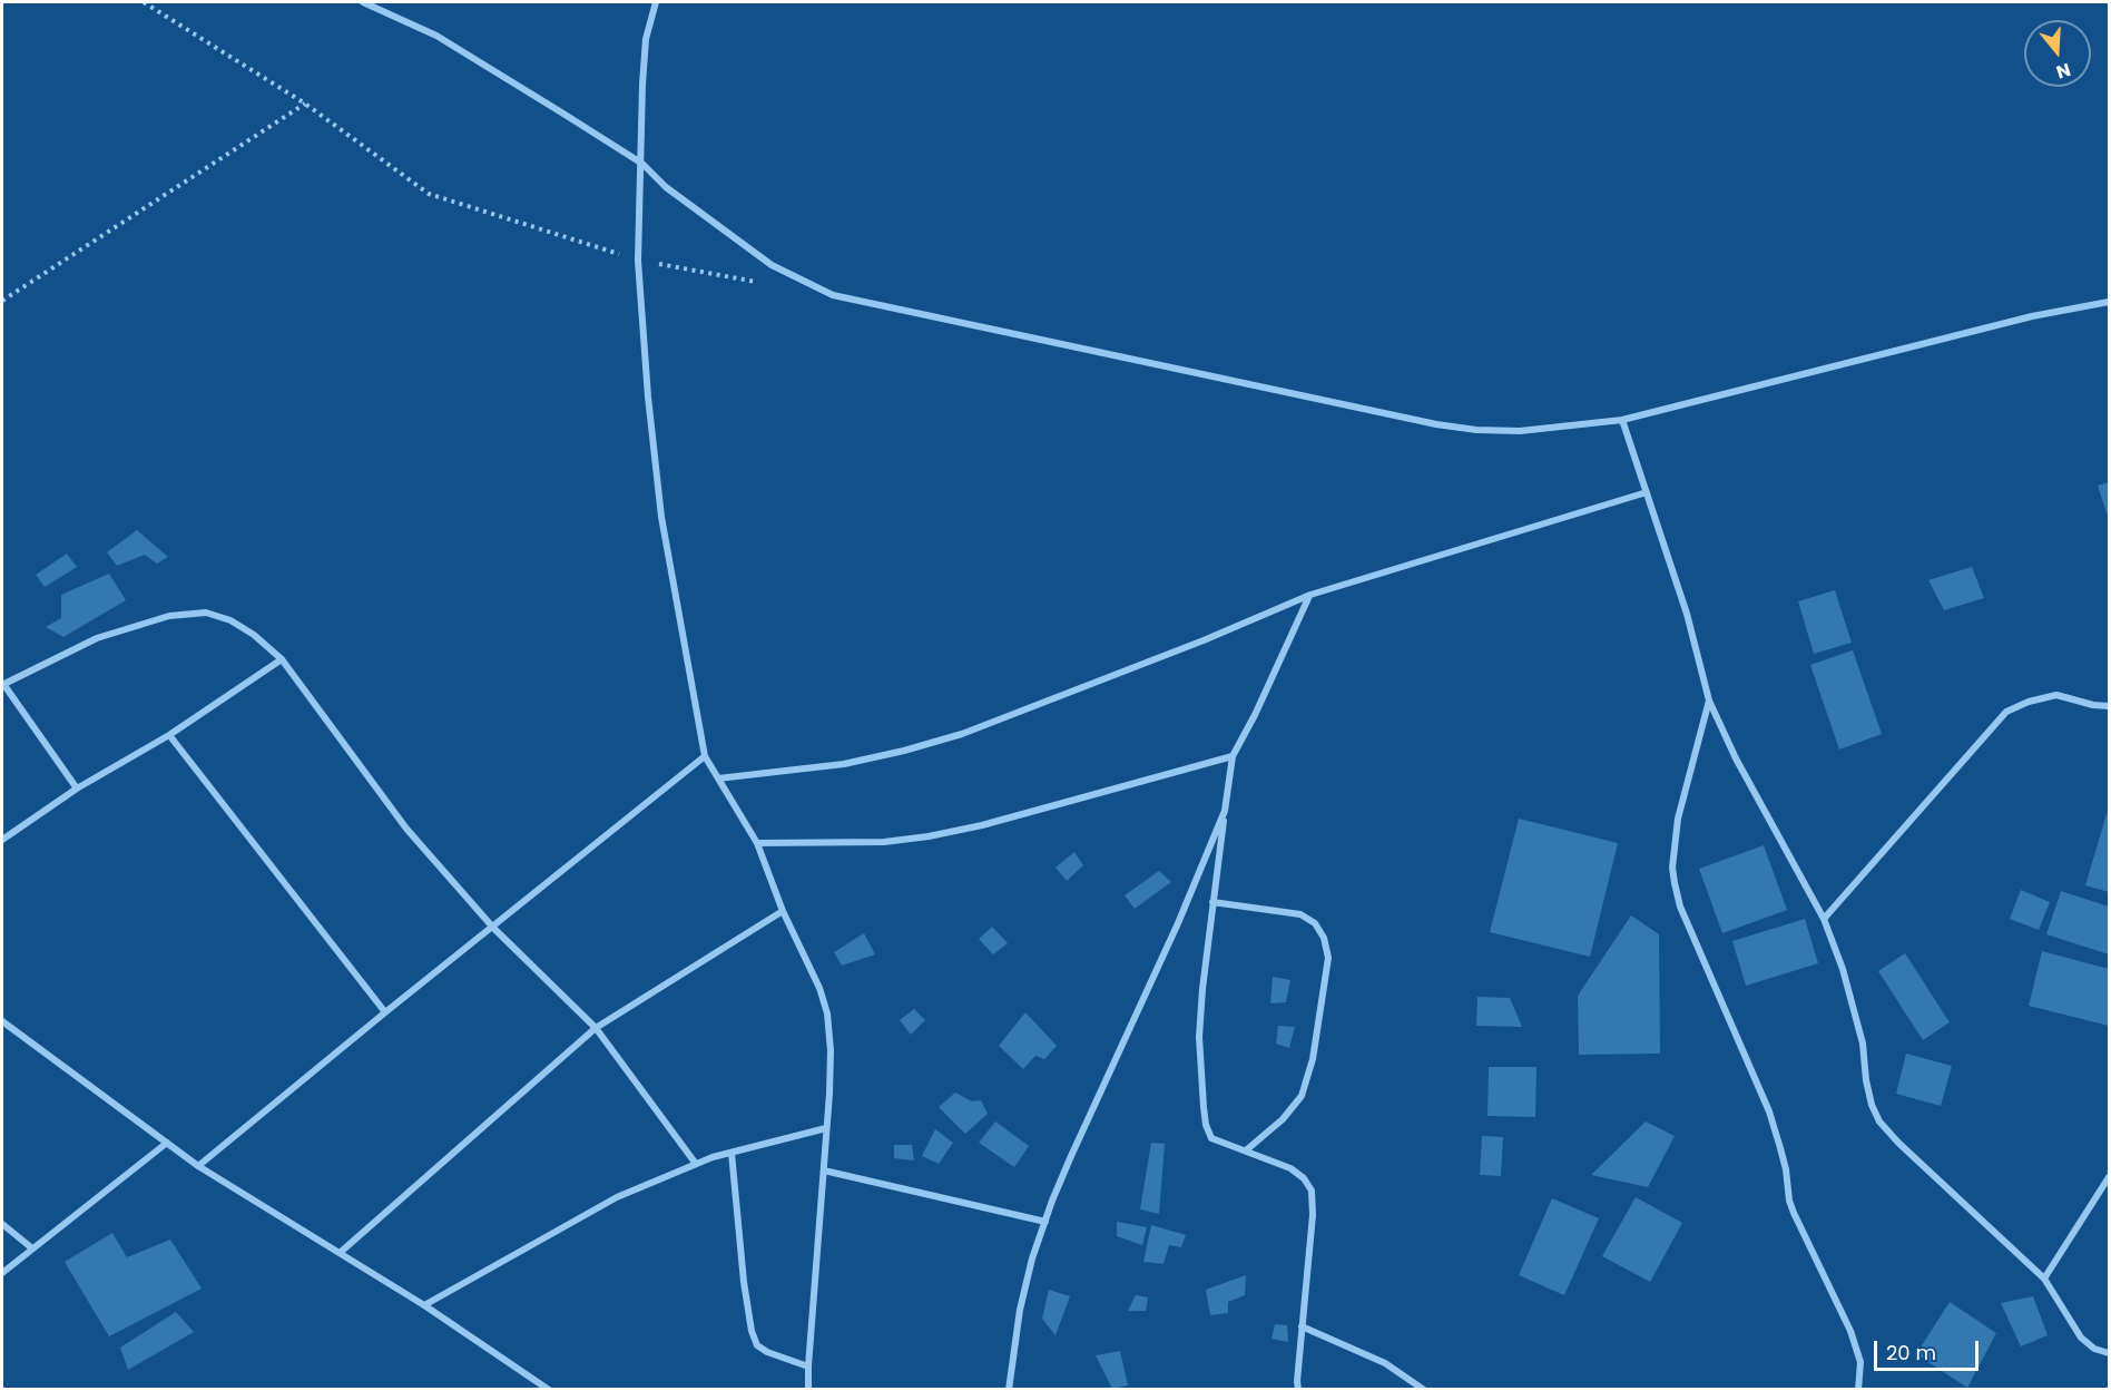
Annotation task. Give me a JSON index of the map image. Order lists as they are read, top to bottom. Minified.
{"scale_bar":"20 m","north":"bottom"}
